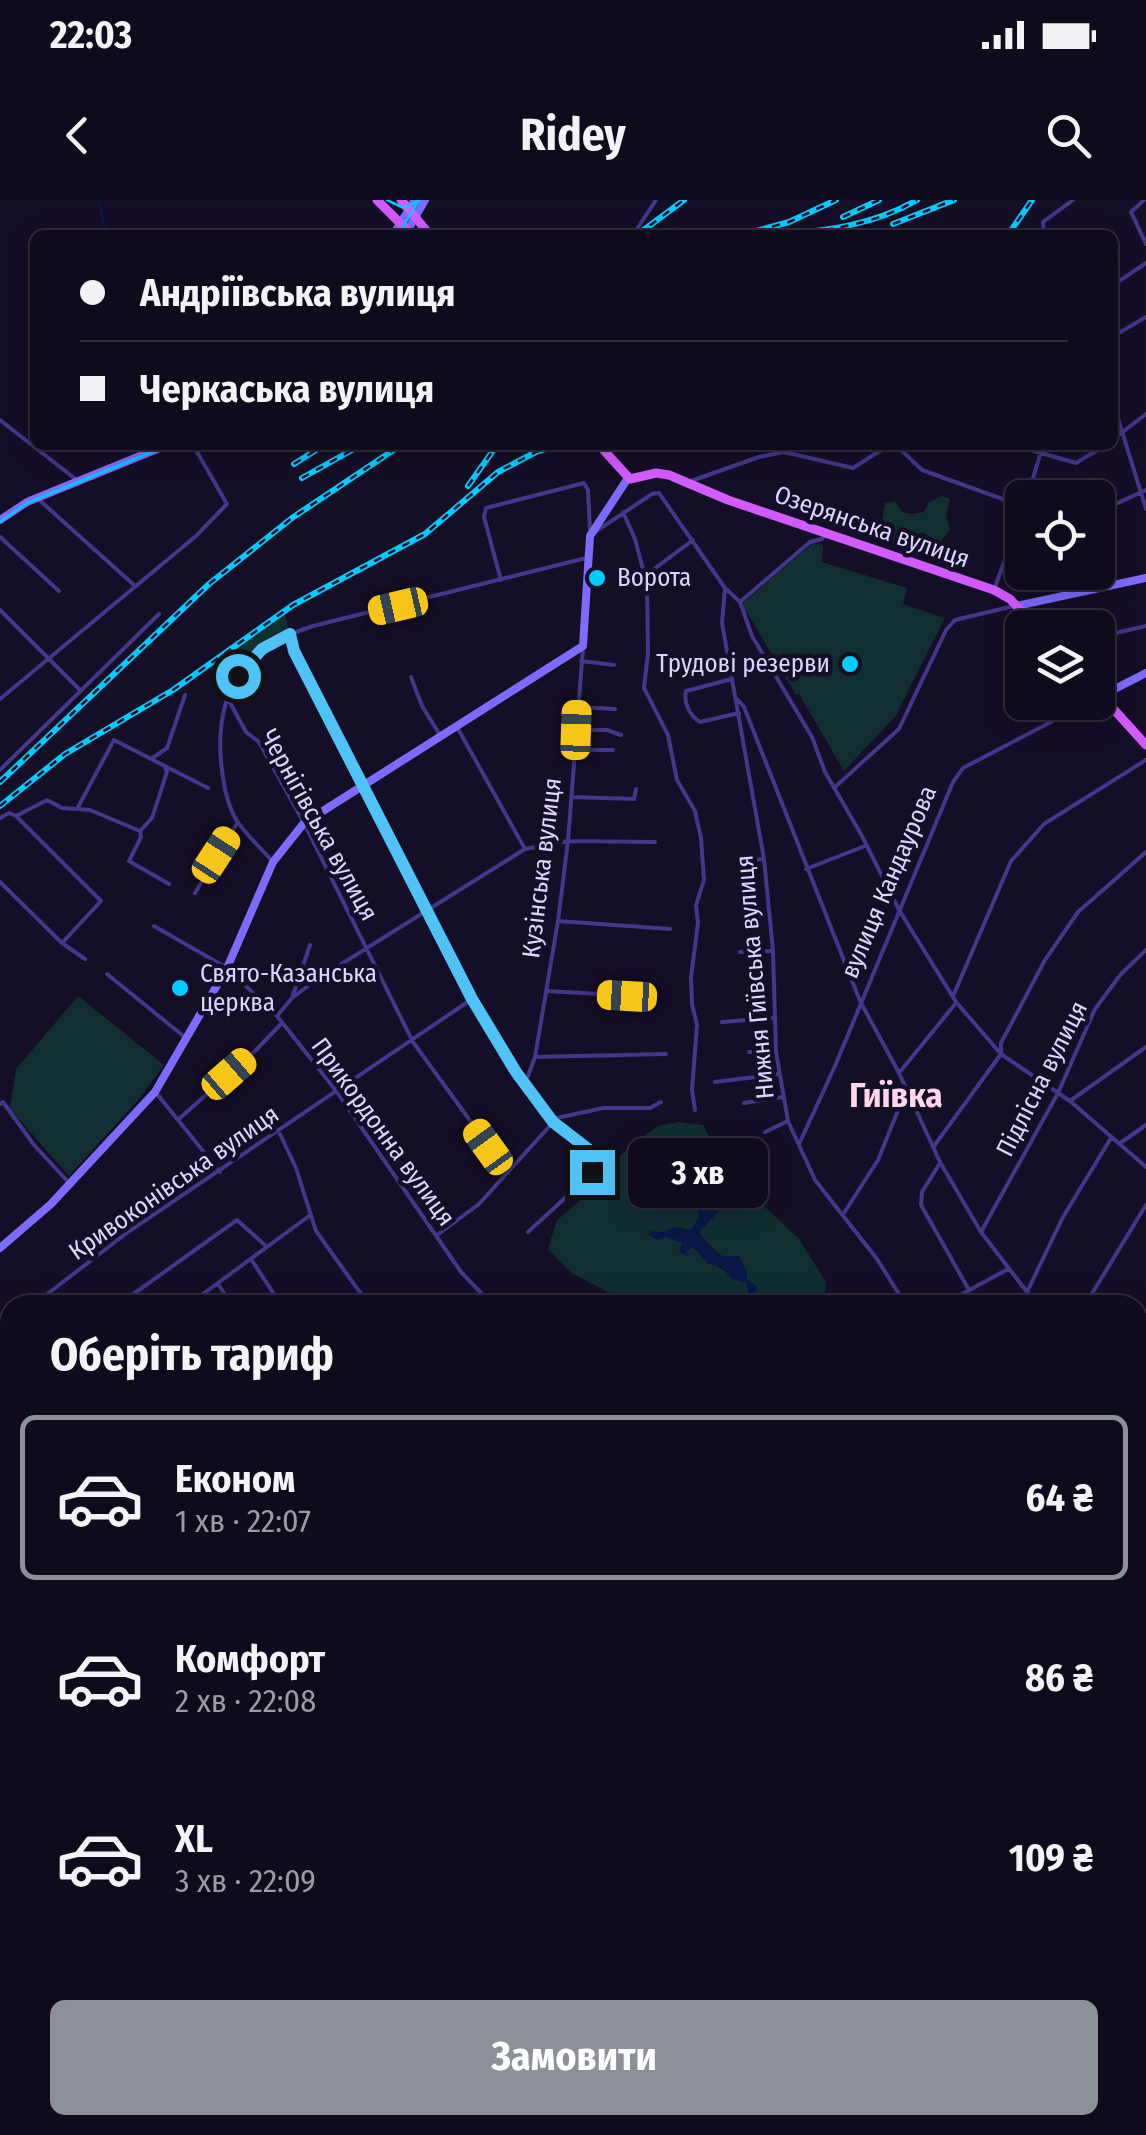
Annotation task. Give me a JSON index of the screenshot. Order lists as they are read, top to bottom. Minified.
{"streets":{"main road":["Озерянська вулиця","Кузінська вулиця"],"street":["Чернігівська вулиця","вулиця Кандаурова","Нижня Гиївська вулиця","Підлісна вулиця","Прикордонна вулиця","Кривоконівська вулиця"]},"crossings":[["Чернігівська вулиця","Кривоконівська вулиця"],["вулиця Кандаурова","Нижня Гиївська вулиця"],["Прикордонна вулиця","Кривоконівська вулиця"]],"districts":["Гиївка"],"places":["Ворота","Трудові резерви","Свято-Казанська церква"],"page":{"status":"22:03","header":"Ridey","banner":["Андріївська вулиця","Черкаська вулиця"],"bubble":"3 хв","heading":"Оберіть тариф","list":[{"name":"Економ","note":"1 хв · 22:07","value":"64 ₴"},{"name":"Комфорт","note":"2 хв · 22:08","value":"86 ₴"},{"name":"XL","note":"3 хв · 22:09","value":"109 ₴"}],"buttons":"Замовити"}}
